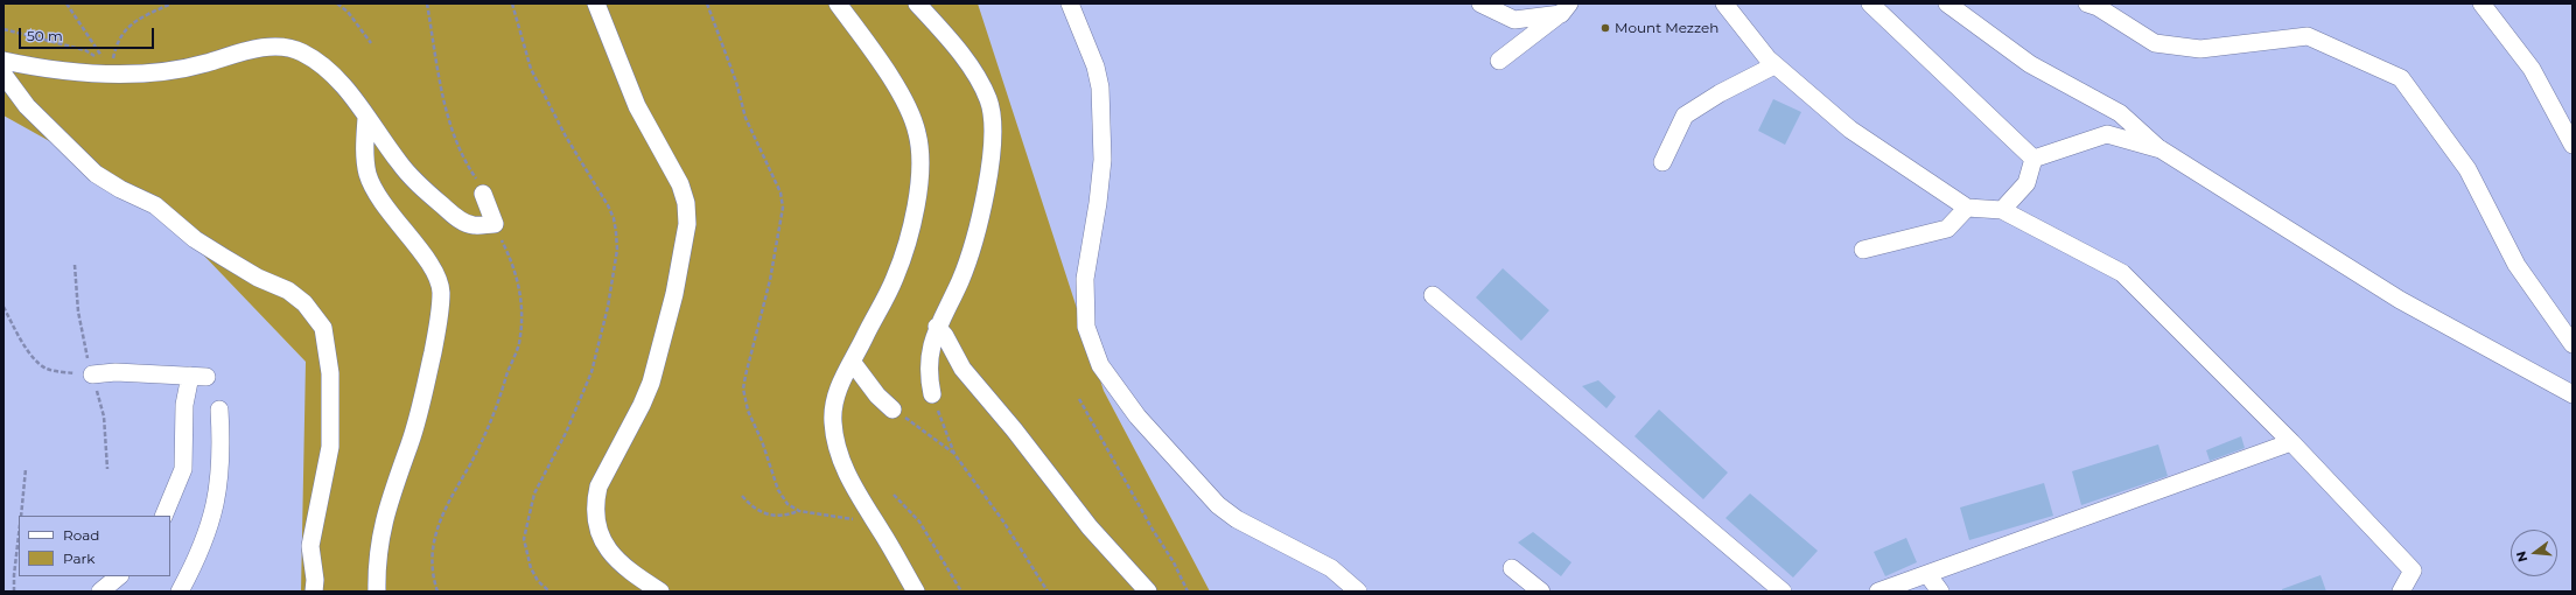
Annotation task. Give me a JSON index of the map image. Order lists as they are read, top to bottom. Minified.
{"places":["Mount Mezzeh"],"legend":["Road","Park"],"scale_bar":"50 m","north":"left"}
